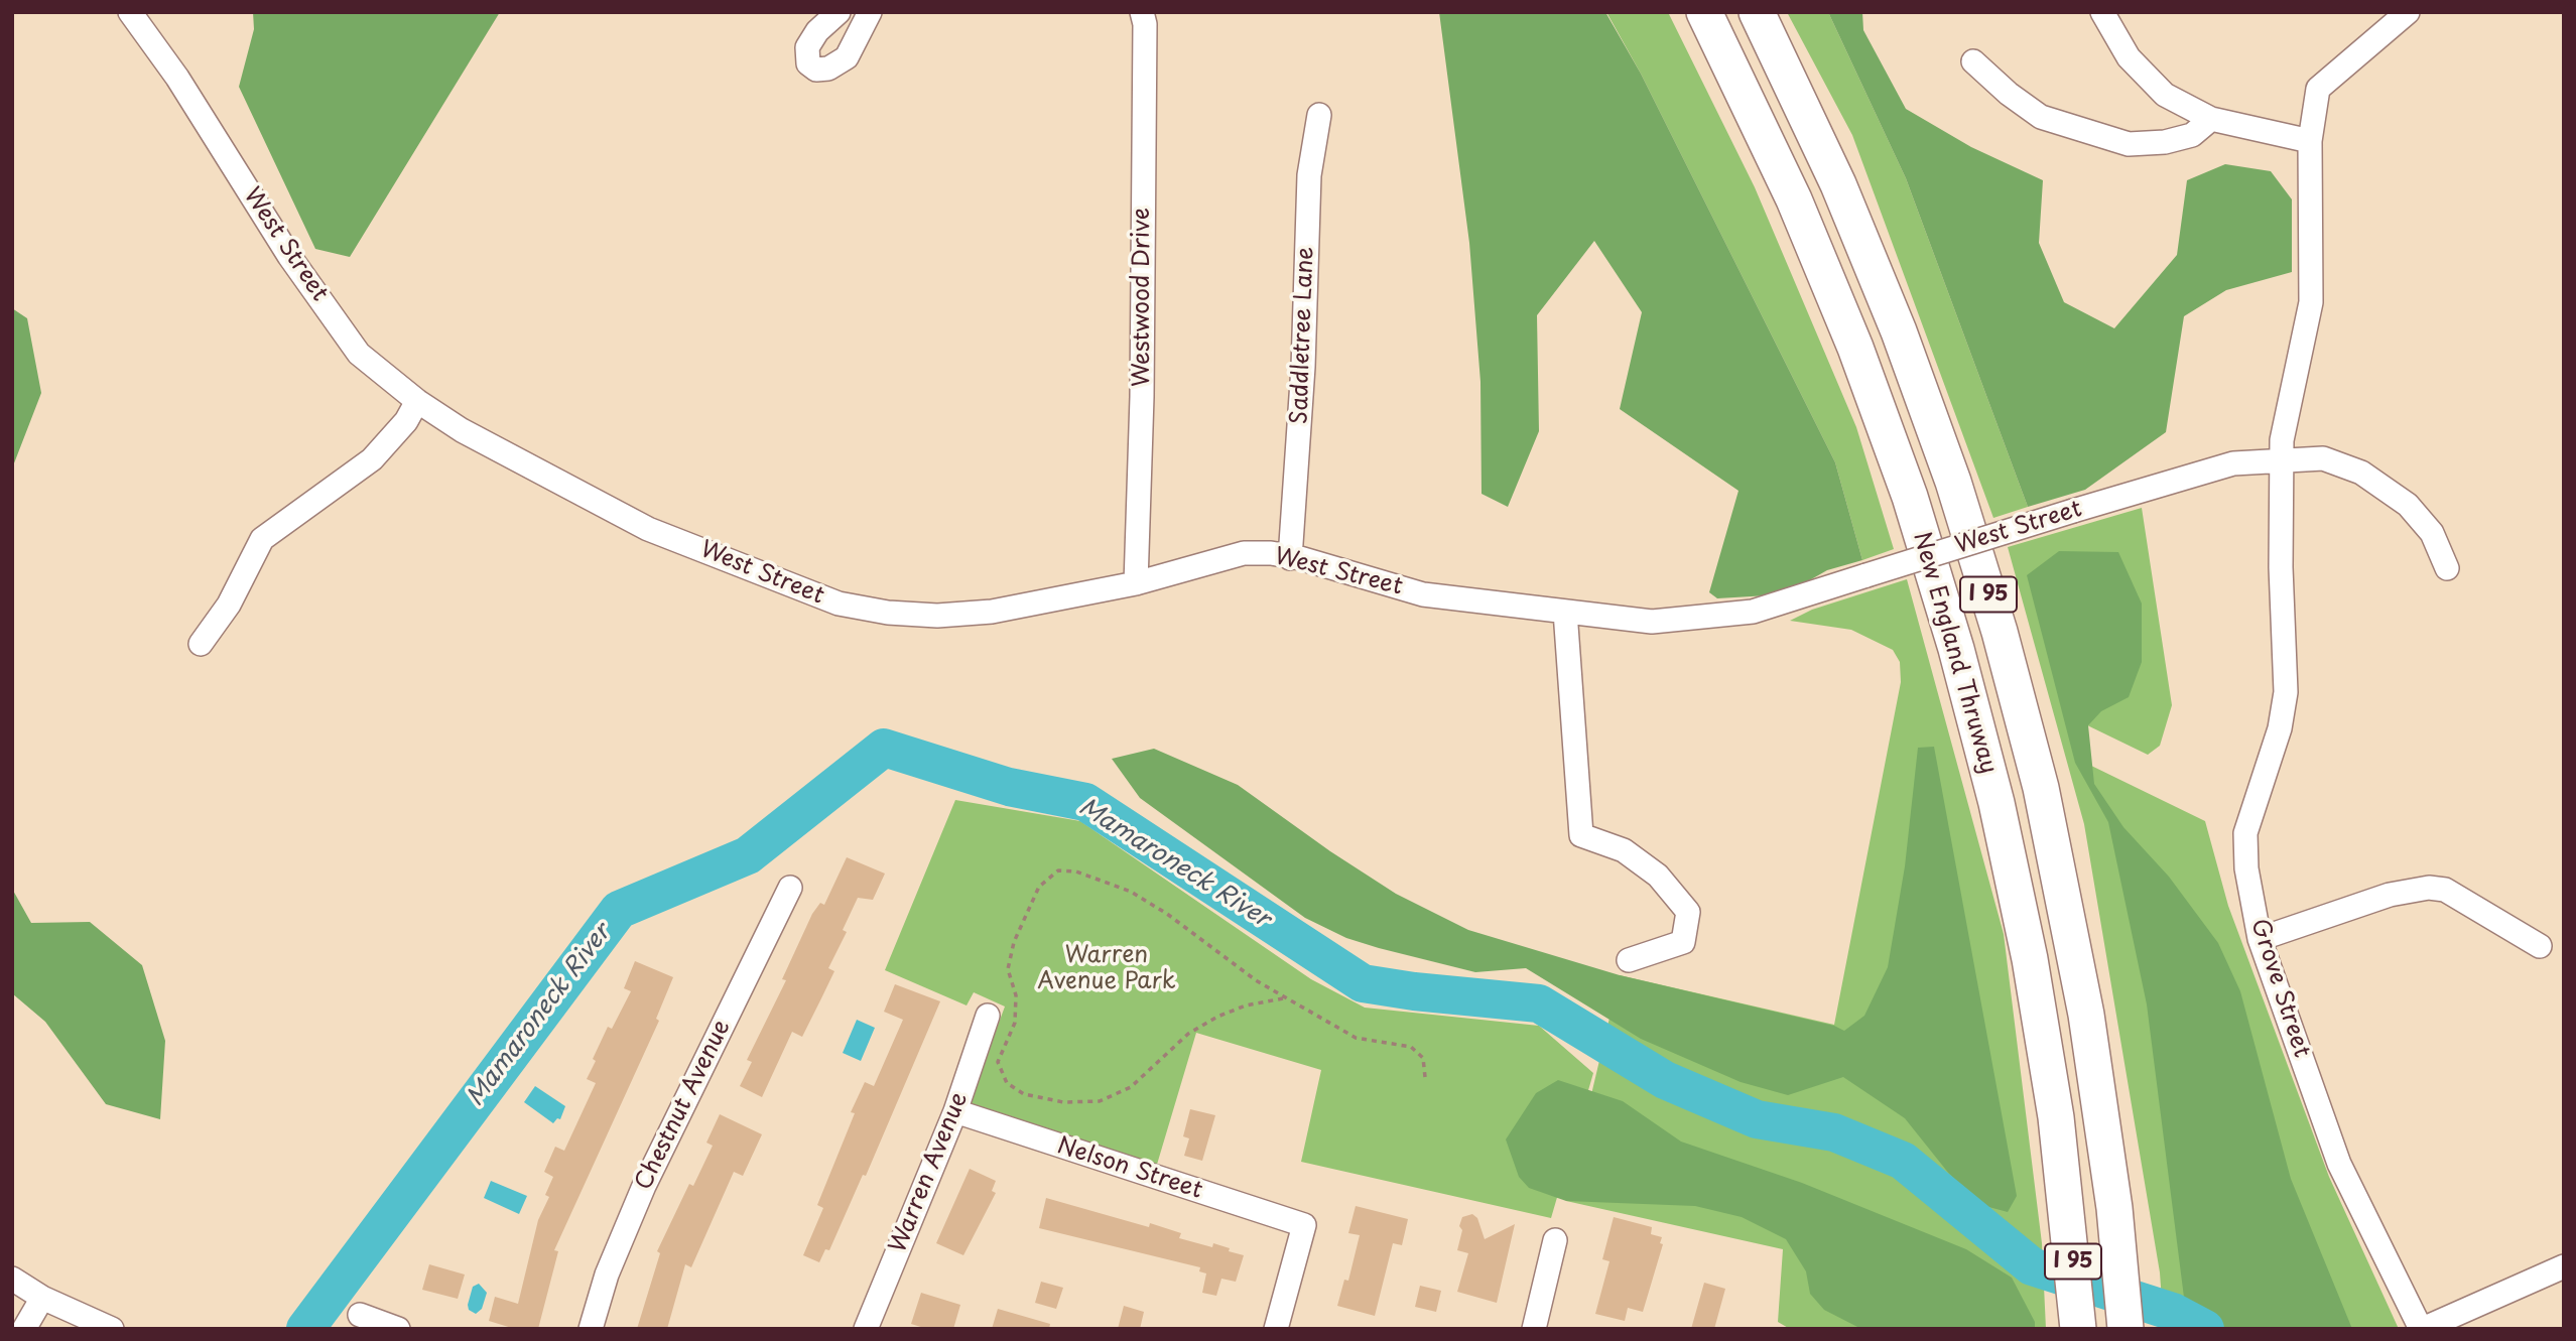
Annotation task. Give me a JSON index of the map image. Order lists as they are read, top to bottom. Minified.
{"streets":{"highway":["I 95","New England Thruway"],"street":["West Street","Westwood Drive","Saddletree Lane","Grove Street","Chestnut Avenue","Nelson Street","Warren Avenue"]},"crossings":[["West Street","Westwood Drive"],["West Street","Saddletree Lane"],["West Street","Grove Street"],["Nelson Street","Warren Avenue"]],"water":["Mamaroneck River"],"parks":["Warren Avenue Park"]}
